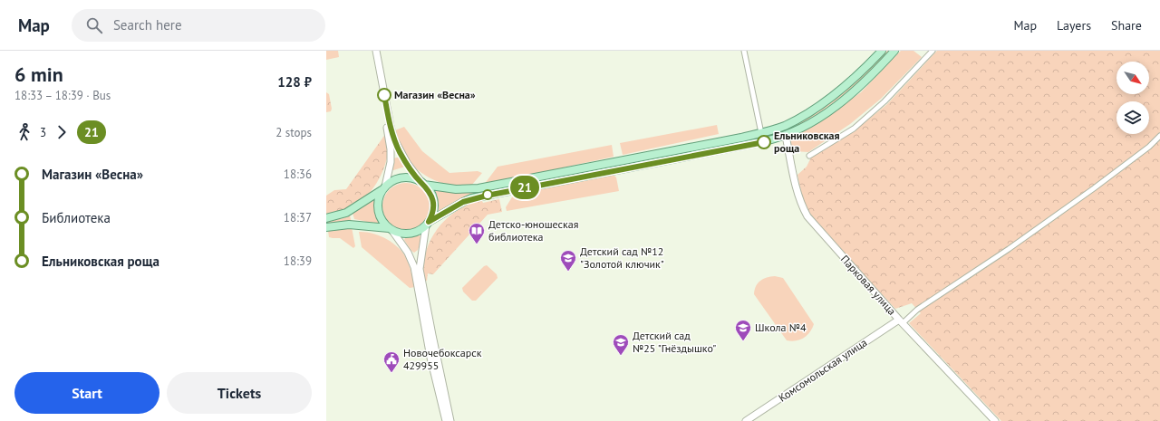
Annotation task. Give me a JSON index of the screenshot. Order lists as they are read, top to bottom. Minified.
{"streets":{"main road":["Парковая улица","Комсомольская улица"]},"crossings":[["Парковая улица","Комсомольская улица"]],"places":{"other":["Магазин «Весна»","Ельниковская роща"],"library":["Детско-юношеская библиотека"],"school or university":["Детский сад №12 \"Золотой ключик\"","Школа №4","Детский сад №25 \"Гнёздышко\""],"public building":["Новочебоксарск 429955"]},"lines":["bus line 21"],"north":"bottom right","page":{"header":"Map","search":"Search here","nav":["Map","Layers","Share"],"heading":["6 min","18:33 – 18:39 · Bus","128 ₽"],"on_map":"21","legs":["3","21","2 stops"],"list":[{"name":"Магазин «Весна»","value":"18:36"},{"name":"Библиотека","value":"18:37"},{"name":"Ельниковская роща","value":"18:39"}],"buttons":["Start","Tickets"]}}
